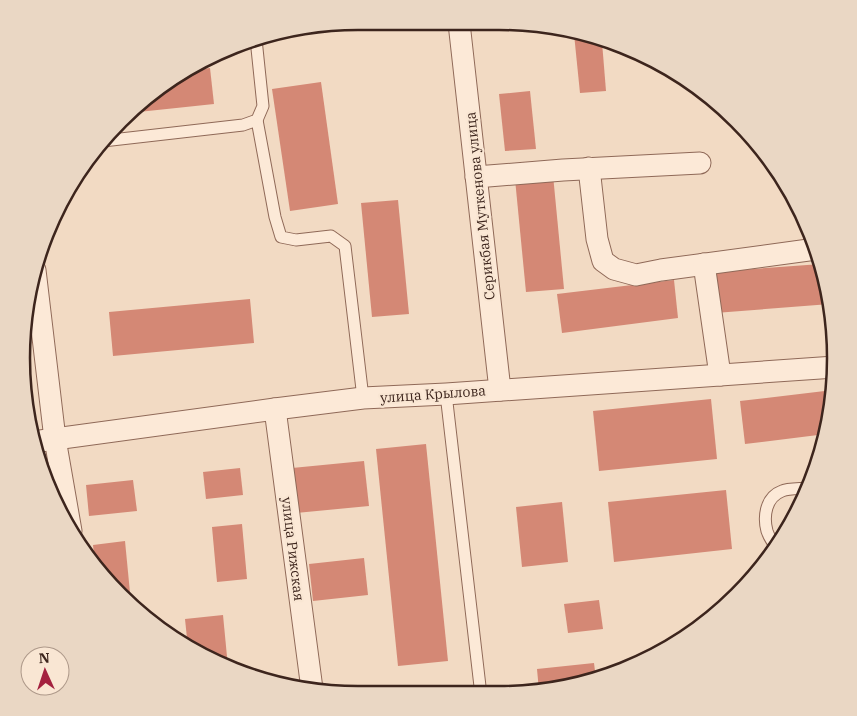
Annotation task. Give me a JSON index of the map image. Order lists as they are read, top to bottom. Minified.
{"streets":{"street":["Серикбая Муткенова улица","улица Крылова","улица Рижская"]},"crossings":[["Серикбая Муткенова улица","улица Крылова"],["улица Крылова","улица Рижская"]],"north":"top"}
